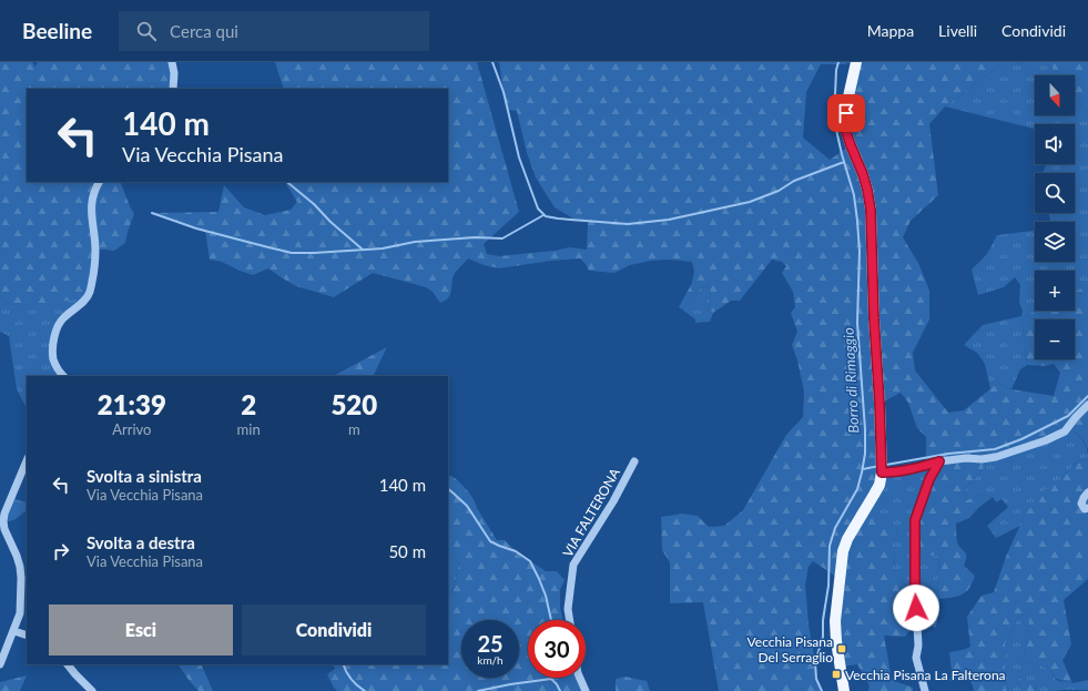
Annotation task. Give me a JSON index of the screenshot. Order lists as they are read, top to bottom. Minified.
{"streets":{"street":["VIA FALTERONA"]},"water":["Borro di Rimaggio"],"places":{"transit":["Vecchia Pisana Del Serraglio","Vecchia Pisana La Falterona"]},"north":"bottom","page":{"header":"Beeline","search":"Cerca qui","nav":["Mappa","Livelli","Condividi"],"map_buttons":["+","−"],"turn":["140 m","Via Vecchia Pisana"],"eta":["21:39","Arrivo","2","min","520","m"],"list":[{"name":"Svolta a sinistra","note":"Via Vecchia Pisana","value":"140 m"},{"name":"Svolta a destra","note":"Via Vecchia Pisana","value":"50 m"}],"buttons":["Esci","Condividi"],"speed":"25 km/h","limit":"30"}}
